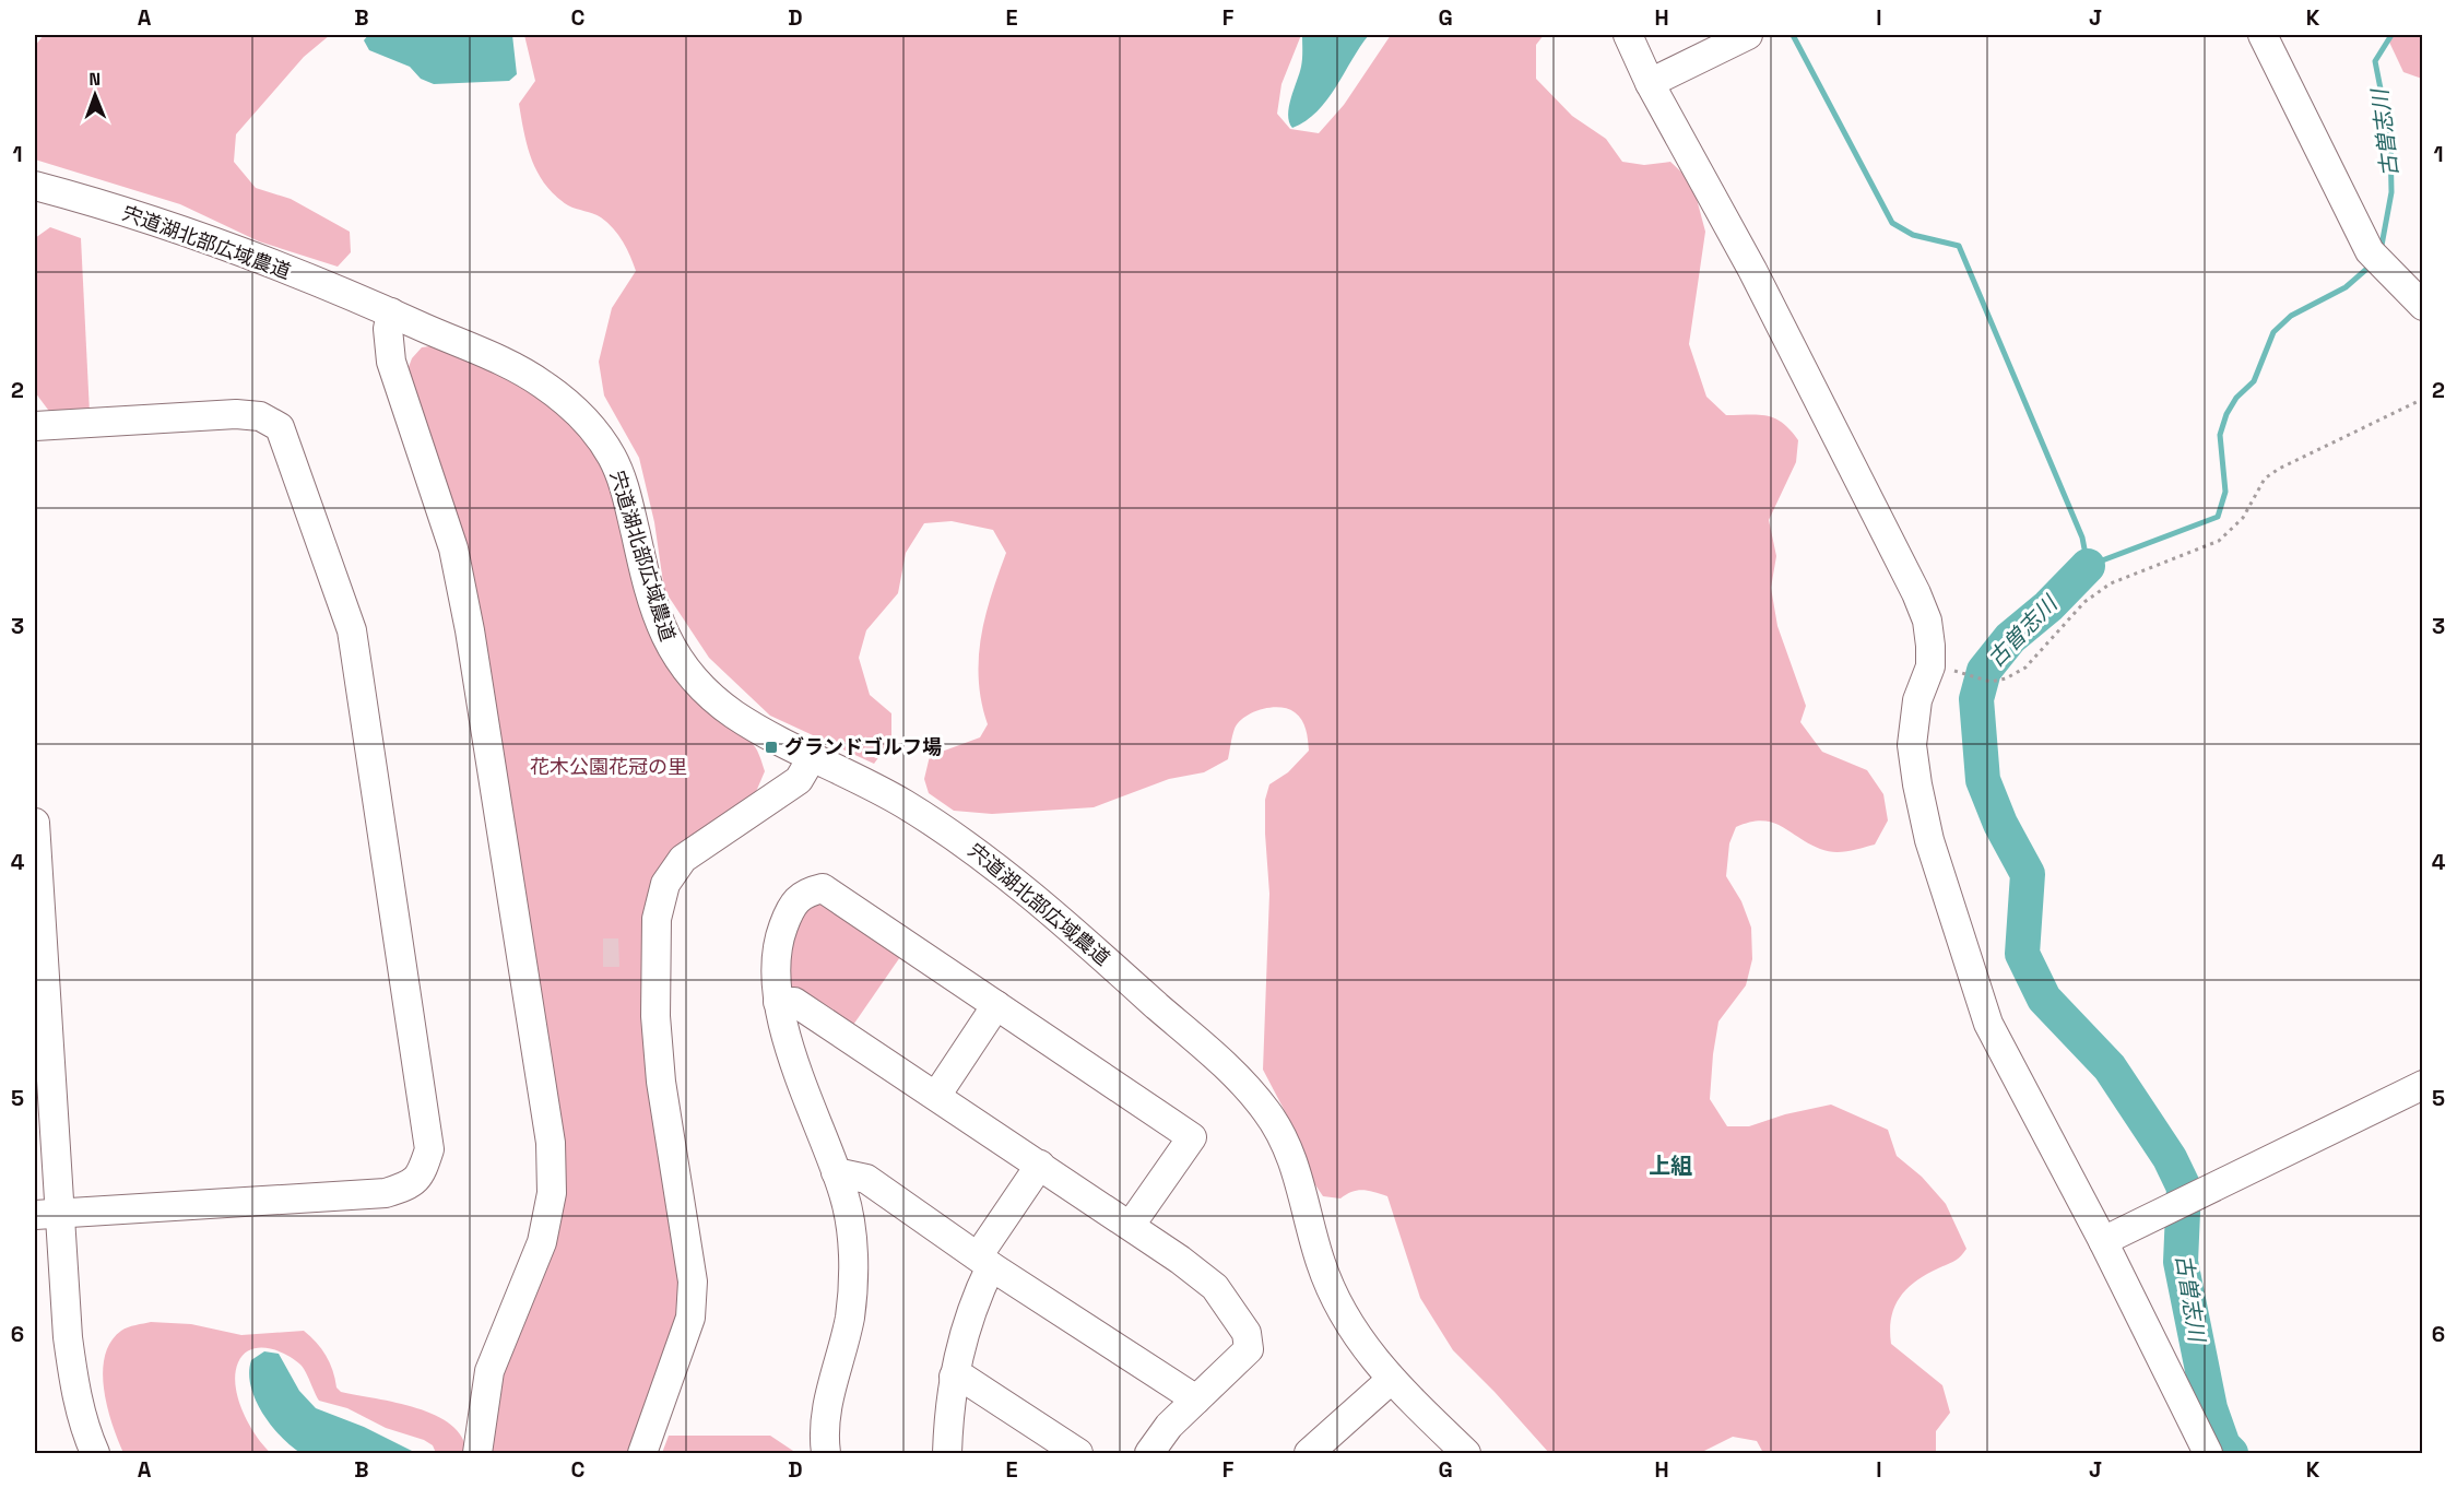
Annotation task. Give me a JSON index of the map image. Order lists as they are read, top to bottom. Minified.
{"streets":{"street":["宍道湖北部広域農道"]},"districts":["上組"],"water":["古曽志川"],"parks":["花木公園花冠の里"],"places":{"transit":["グランドゴルフ場"]},"north":"top","grid":{"columns":["A","B","C","D","E","F","G","H","I","J","K"],"rows":["1","2","3","4","5","6"]}}
